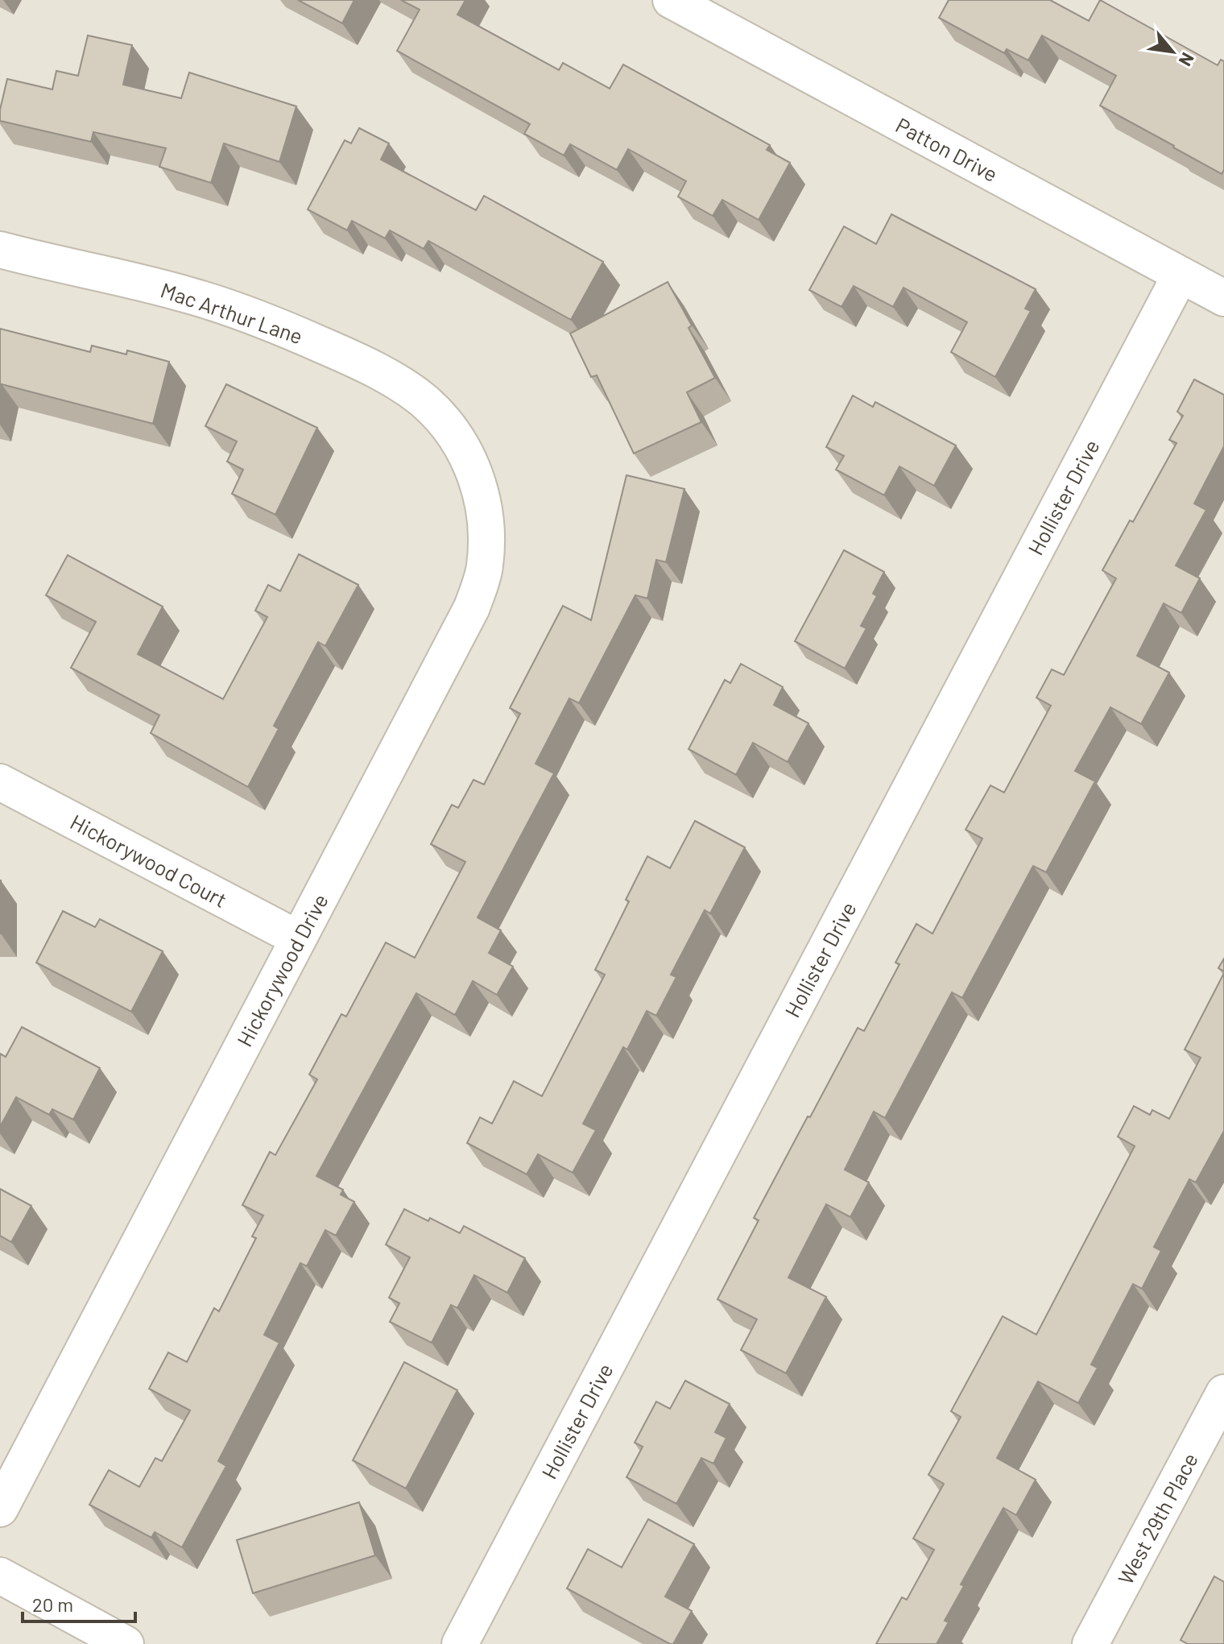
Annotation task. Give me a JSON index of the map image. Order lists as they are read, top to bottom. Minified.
{"streets":{"street":["Patton Drive","Mac Arthur Lane","Hollister Drive","Hickorywood Court","Hickorywood Drive","West 29th Place"]},"crossings":[["Patton Drive","Hollister Drive"],["Mac Arthur Lane","Hickorywood Drive"],["Hickorywood Court","Hickorywood Drive"]],"scale_bar":"20 m","north":"bottom right"}
